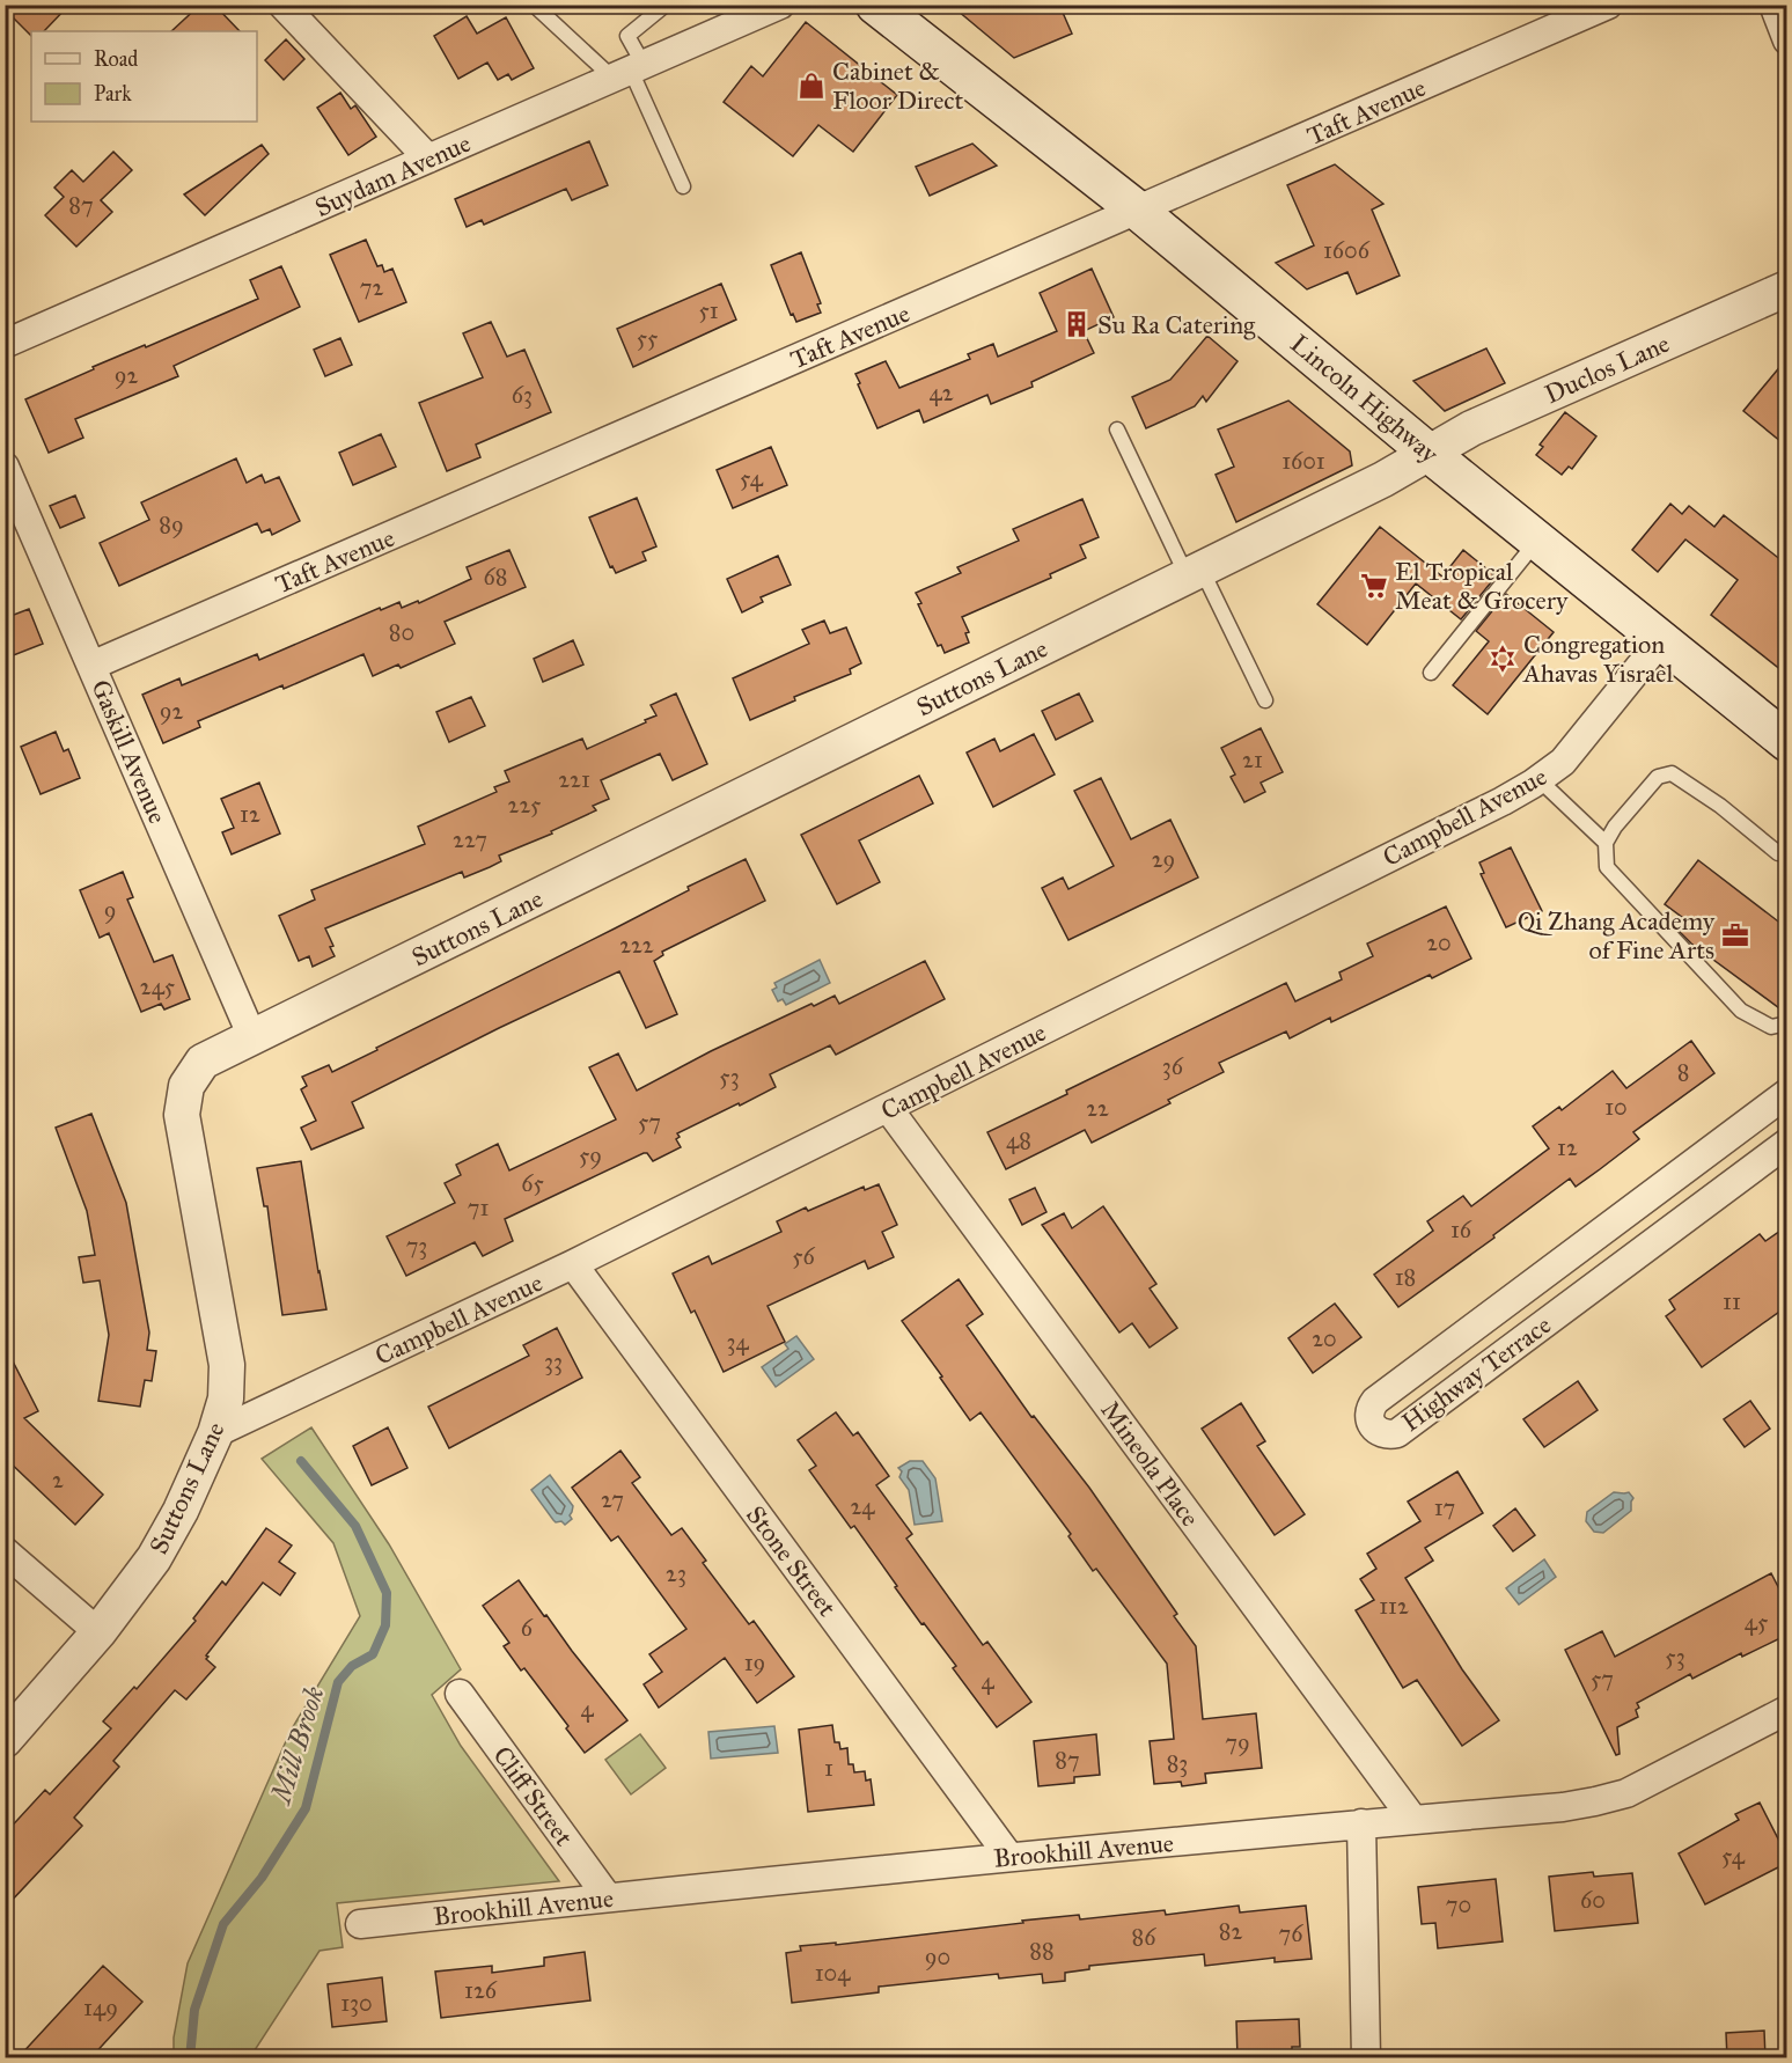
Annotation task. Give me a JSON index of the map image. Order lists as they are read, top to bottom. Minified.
{"streets":{"main road":["Lincoln Highway"],"street":["Taft Avenue","Suydam Avenue","Duclos Lane","Suttons Lane","Gaskill Avenue","Campbell Avenue","Highway Terrace","Mineola Place","Stone Street","Cliff Street","Brookhill Avenue"]},"crossings":[["Taft Avenue","Lincoln Highway"],["Taft Avenue","Gaskill Avenue"],["Duclos Lane","Lincoln Highway"],["Duclos Lane","Suttons Lane"],["Lincoln Highway","Suttons Lane"],["Lincoln Highway","Campbell Avenue"],["Suttons Lane","Gaskill Avenue"],["Suttons Lane","Campbell Avenue"],["Campbell Avenue","Mineola Place"],["Campbell Avenue","Stone Street"],["Mineola Place","Brookhill Avenue"],["Stone Street","Brookhill Avenue"],["Cliff Street","Brookhill Avenue"]],"water":["Mill Brook"],"places":{"shop":["Cabinet & Floor Direct"],"building":["Su Ra Catering"],"supermarket":["El Tropical Meat & Grocery"],"synagogue":["Congregation Ahavas Yisrael"],"office":["Qi Zhang Academy of Fine Arts"]},"house_numbers":["87","1606","72","51","55","92","42","63","1601","54","89","68","80","92","21","221","225","12","227","29","9","20","222","245","36","8","53","10","22","57","48","12","59","65","71","16","73","56","18","11","20","34","33","2","27","24","17","23","112","45","6","53","19","57","4","4","79","87","83","1","54","60","70","82","76","86","88","90","104","126","130","149"],"legend":["Road","Park"]}
